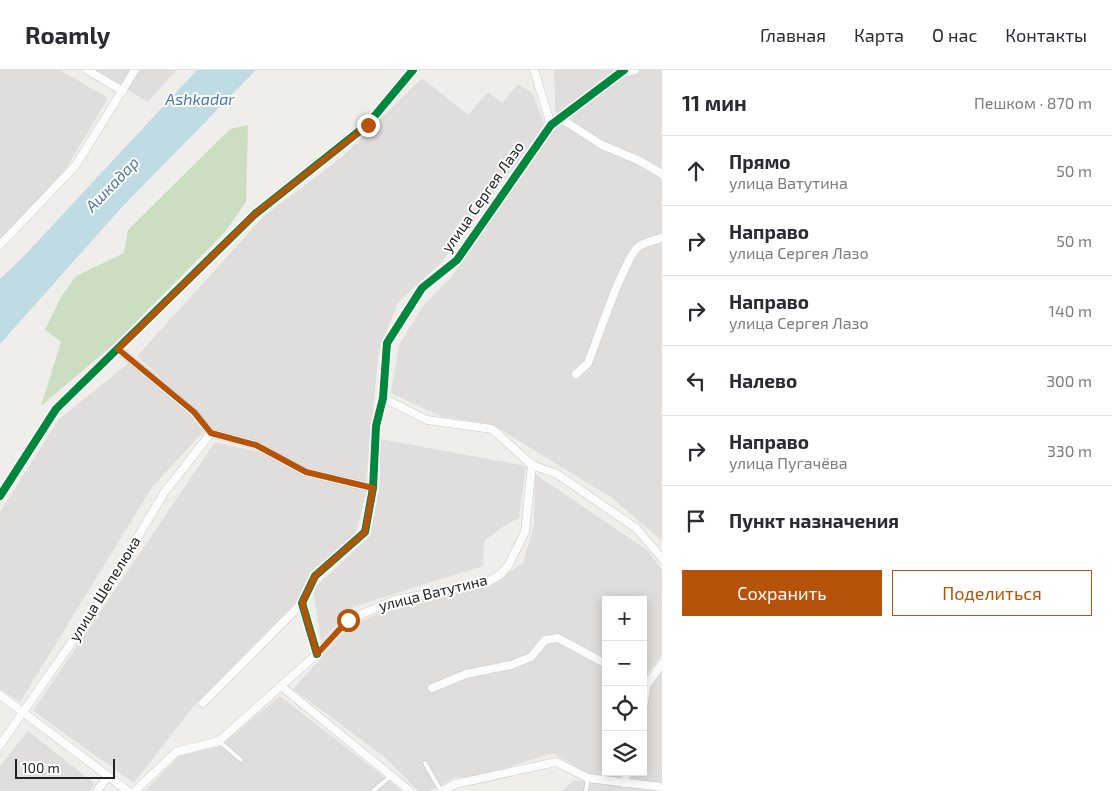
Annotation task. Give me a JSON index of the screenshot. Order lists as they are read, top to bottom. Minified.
{"streets":{"street":["улица Сергея Лазо","улица Шепелюка","улица Ватутина"]},"water":["Ashkadar","Ашкадар"],"scale_bar":"100 m","page":{"header":"Roamly","nav":["Главная","Карта","О нас","Контакты"],"heading":["11 мин","Пешком · 870 m"],"list":[["Прямо","улица Ватутина","50 m"],["Направо","улица Сергея Лазо","50 m"],["Направо","улица Сергея Лазо","140 m"],["Налево","300 m"],["Направо","улица Пугачёва","330 m"],"Пункт назначения"],"buttons":["Сохранить","Поделиться"],"map_buttons":["+","−"],"scale":"100 m"}}
